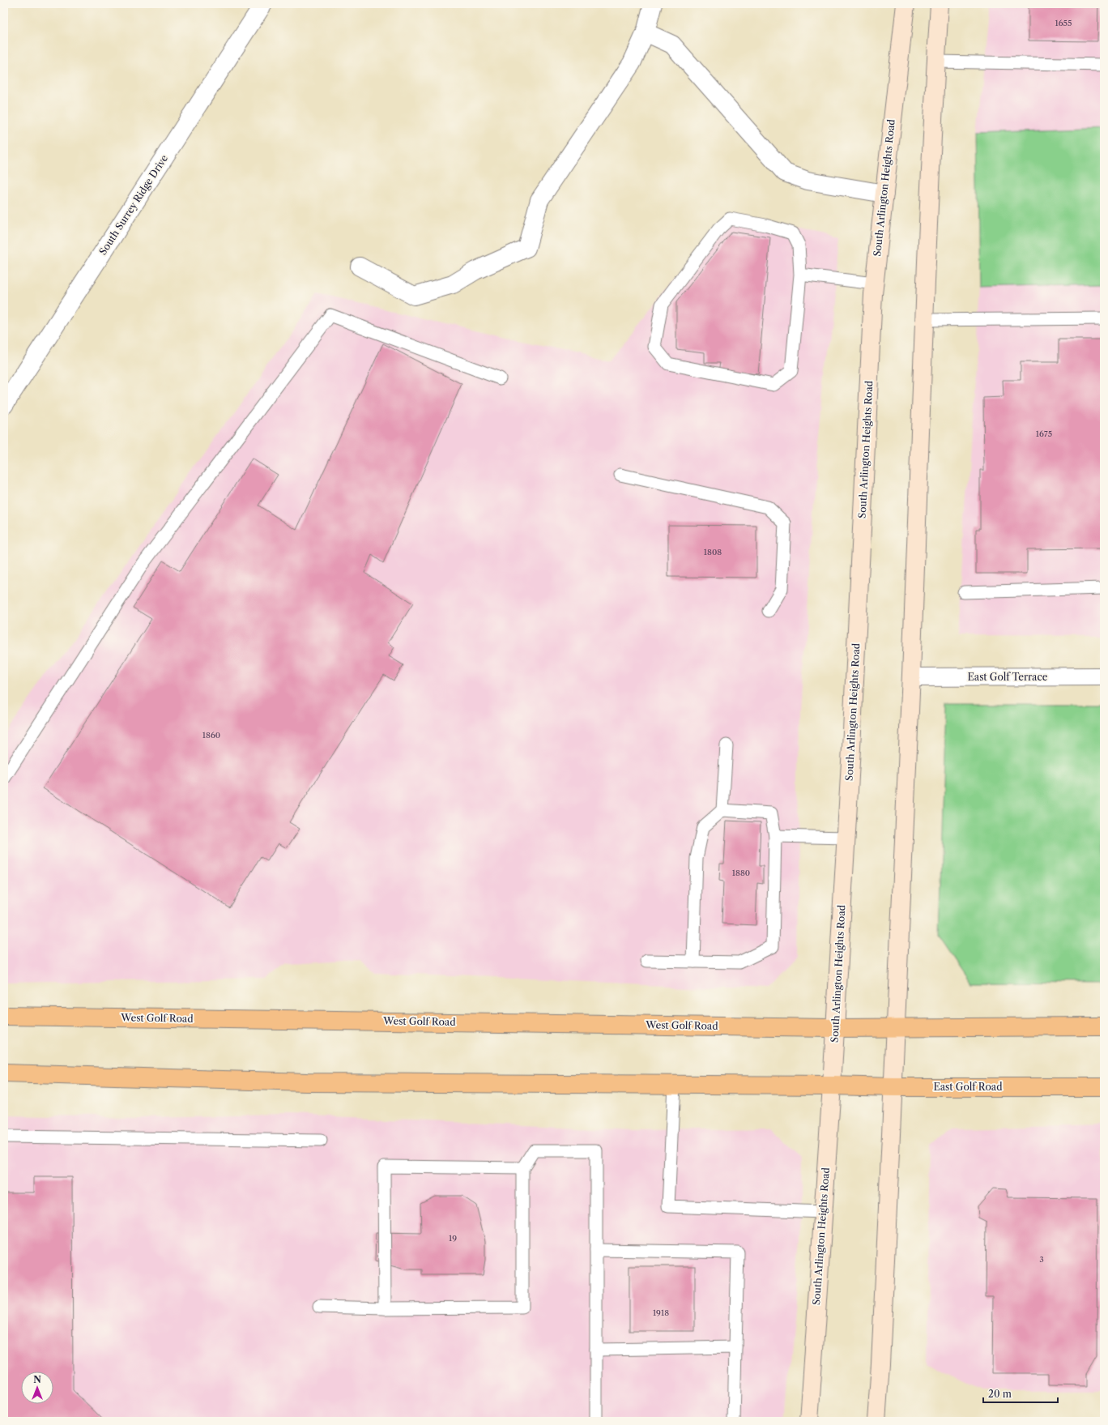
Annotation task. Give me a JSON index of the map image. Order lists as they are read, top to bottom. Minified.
{"streets":{"main road":["South Arlington Heights Road","West Golf Road","East Golf Road"],"street":["South Surrey Ridge Drive","East Golf Terrace"]},"crossings":[["South Arlington Heights Road","West Golf Road"],["South Arlington Heights Road","East Golf Road"]],"house_numbers":["1655","1675","1808","1860","1880","19","3","1918"],"scale_bar":"20 m","north":"top"}
